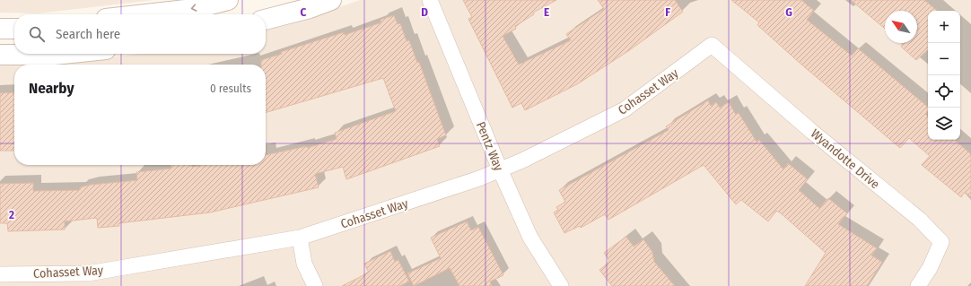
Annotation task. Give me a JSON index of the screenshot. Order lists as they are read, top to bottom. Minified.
{"streets":{"street":["Cohasset Way","Pentz Way","Wyandotte Drive"]},"crossings":[["Cohasset Way","Pentz Way"],["Cohasset Way","Wyandotte Drive"]],"north":"top left","page":{"map_buttons":["+","−"],"search":"Search here","heading":["Nearby","0 results"]},"grid":{"columns":["C","D","E","F","G"],"rows":["2"]}}
